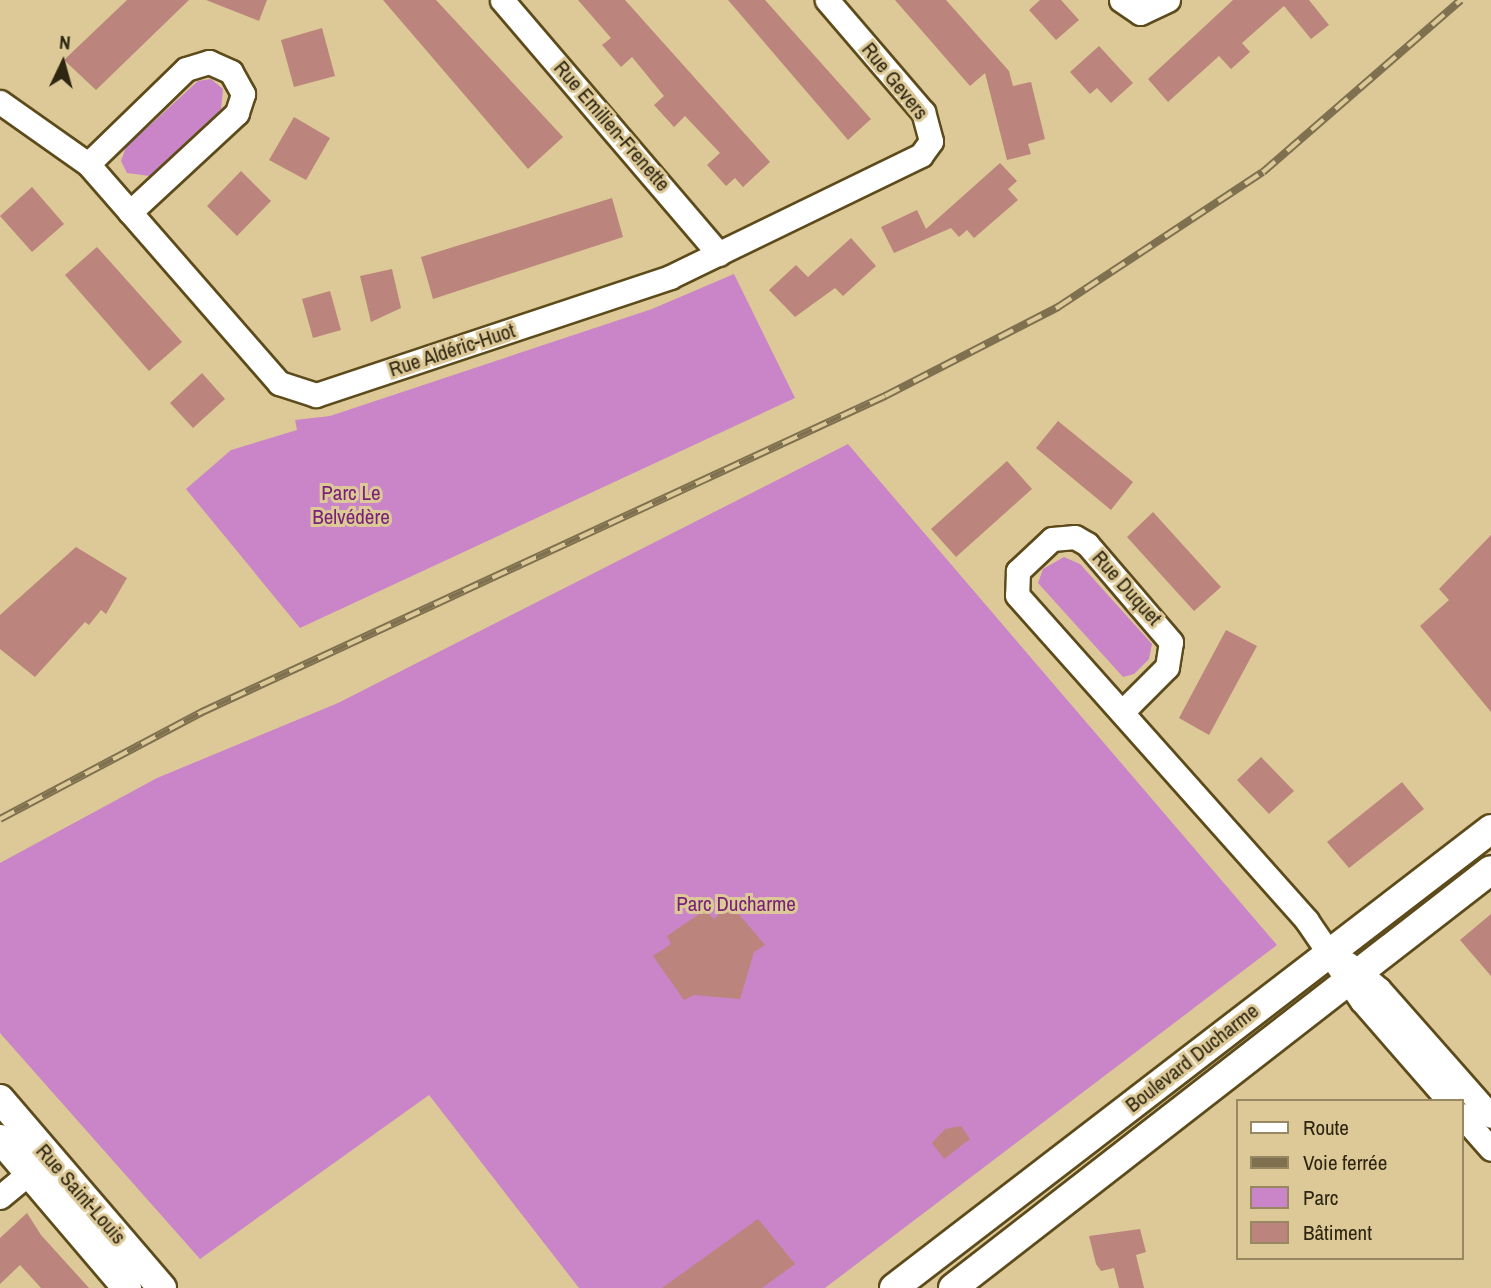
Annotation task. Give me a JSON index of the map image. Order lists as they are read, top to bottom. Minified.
{"streets":{"street":["Rue Gevers","Rue Emilien-Frenette","Rue Aldéric-Huot","Rue Duquet","Boulevard Ducharme","Rue Saint-Louis"]},"crossings":[["Rue Gevers","Rue Aldéric-Huot"],["Rue Emilien-Frenette","Rue Aldéric-Huot"],["Rue Duquet","Boulevard Ducharme"]],"parks":["Parc Le Belvédère","Parc Ducharme"],"legend":["Route","Voie ferrée","Parc","Bâtiment"],"north":"top"}
